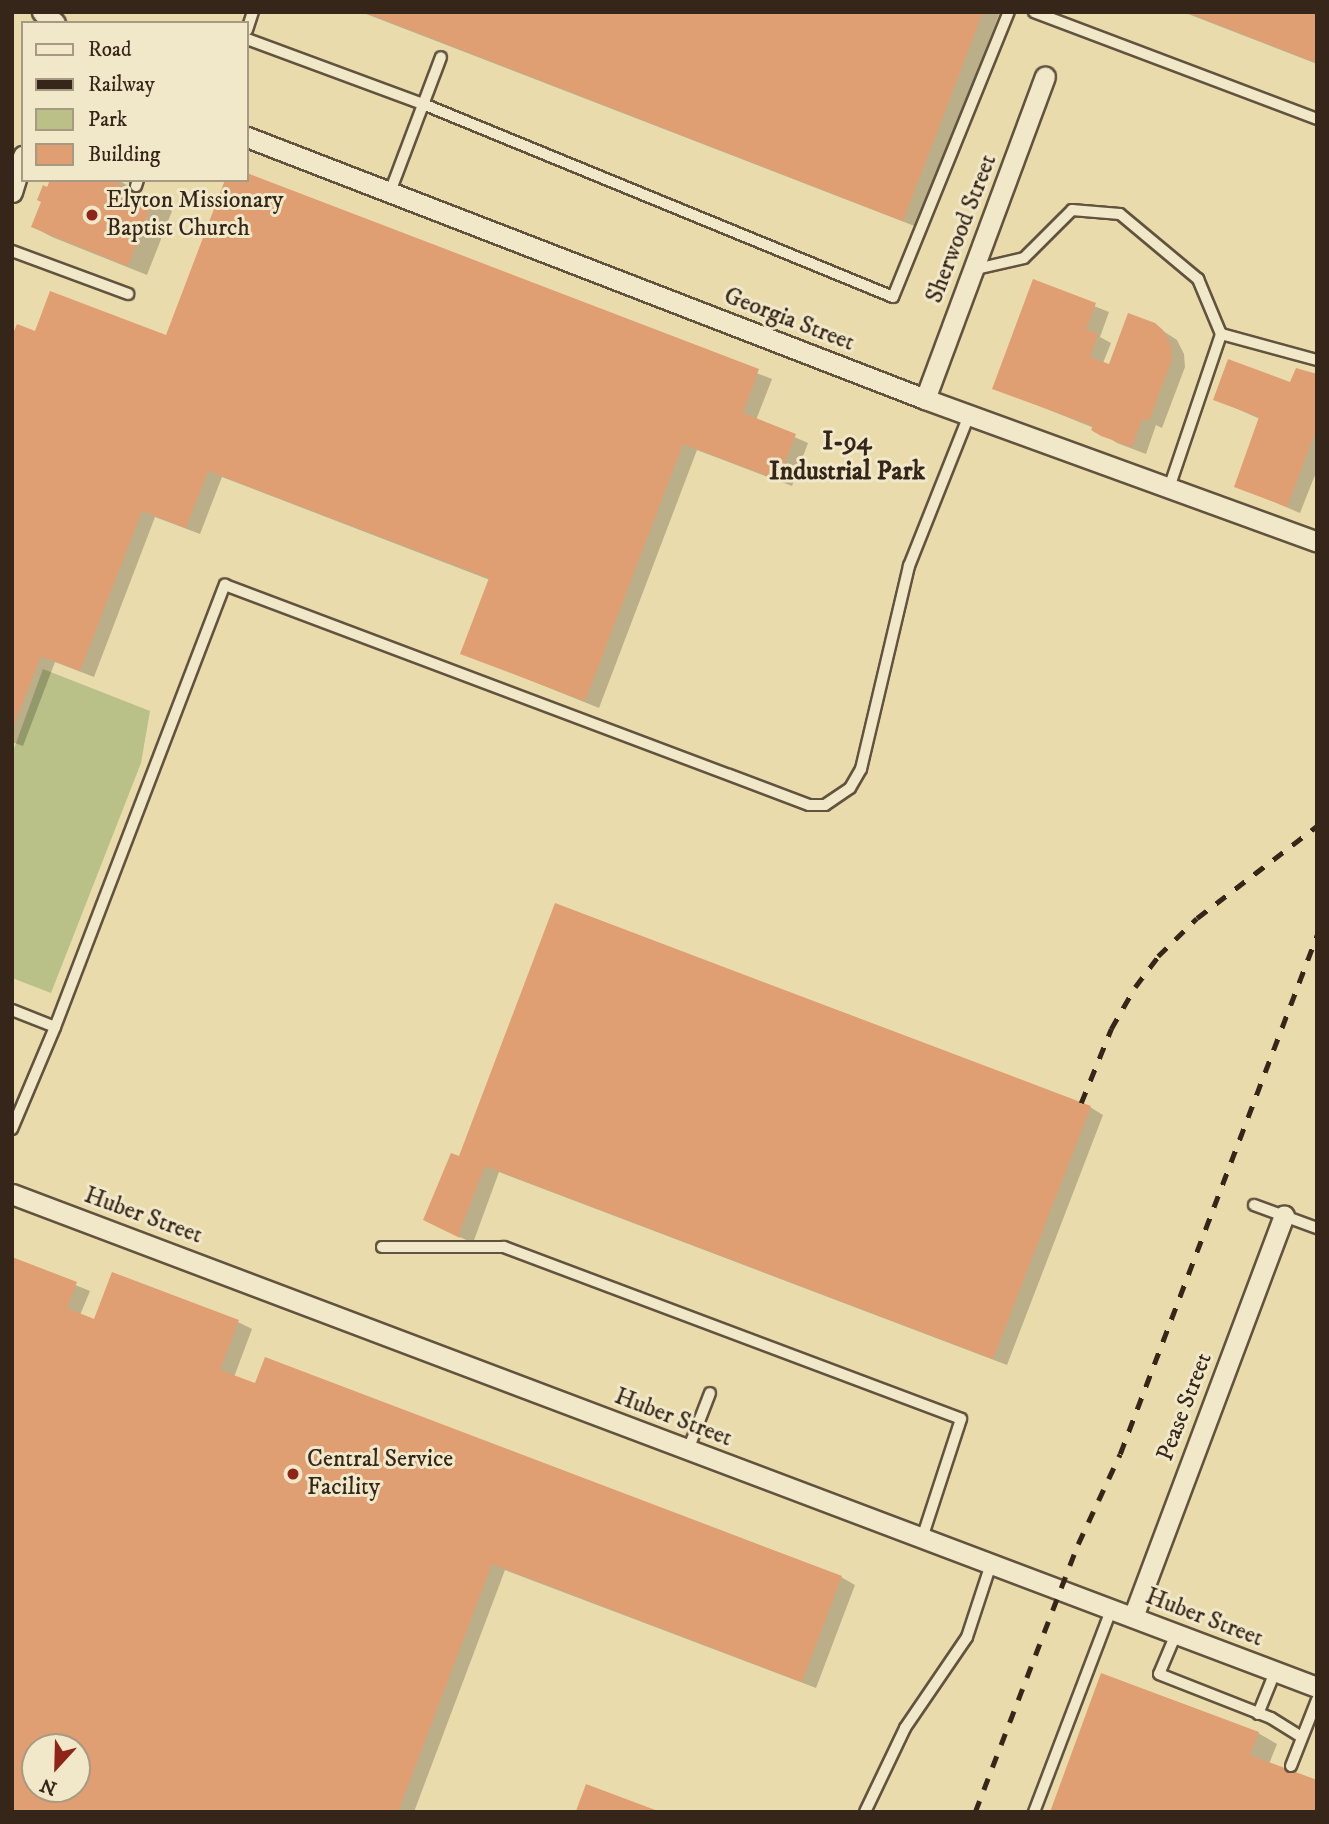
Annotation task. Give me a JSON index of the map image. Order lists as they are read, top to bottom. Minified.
{"streets":{"street":["Sherwood Street","Georgia Street","Huber Street","Pease Street"]},"crossings":[["Sherwood Street","Georgia Street"],["Huber Street","Pease Street"]],"districts":["I-94 Industrial Park"],"places":["Elyton Missionary Baptist Church","Central Service Facility"],"legend":["Road","Railway","Park","Building"],"north":"bottom"}
